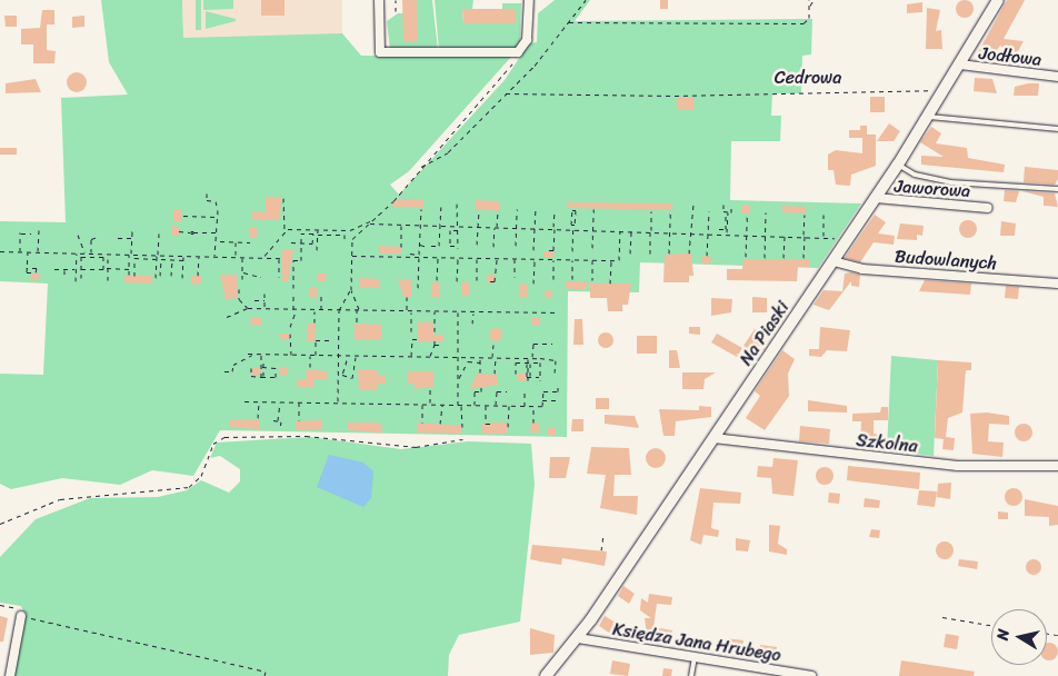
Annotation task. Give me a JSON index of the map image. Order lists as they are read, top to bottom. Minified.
{"streets":{"street":["Jodłowa","Jaworowa","Budowlanych","Na Piaski","Szkolna","Księdza Jana Hrubego"],"path":["Cedrowa"]},"crossings":[["Jodłowa","Na Piaski"],["Cedrowa","Na Piaski"],["Jaworowa","Na Piaski"],["Budowlanych","Na Piaski"],["Na Piaski","Szkolna"],["Na Piaski","Księdza Jana Hrubego"]],"north":"left"}
